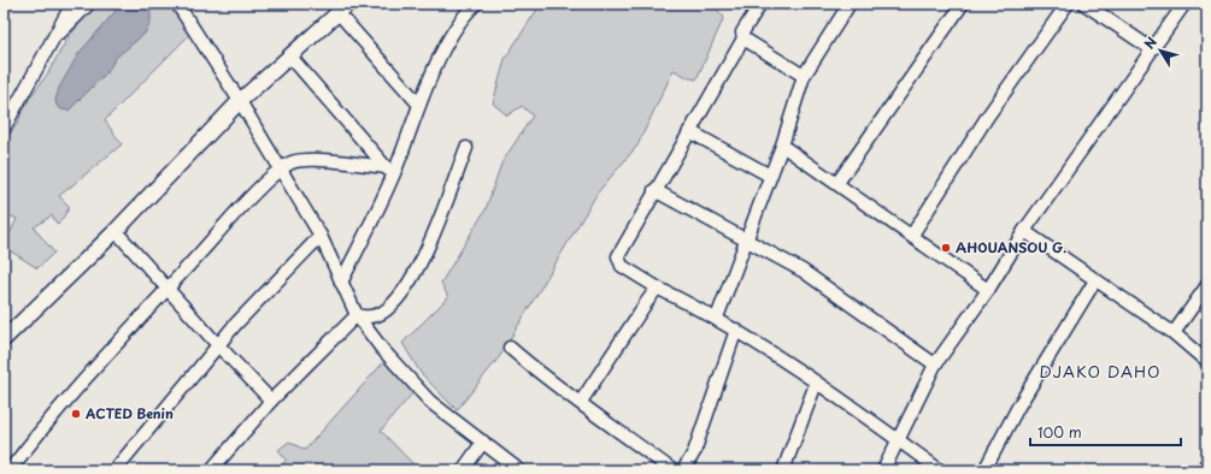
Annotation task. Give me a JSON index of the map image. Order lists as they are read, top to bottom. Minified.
{"districts":["DJAKO DAHO"],"places":["AHOUANSOU G.","ACTED Benin"],"scale_bar":"100 m","north":"top left"}
